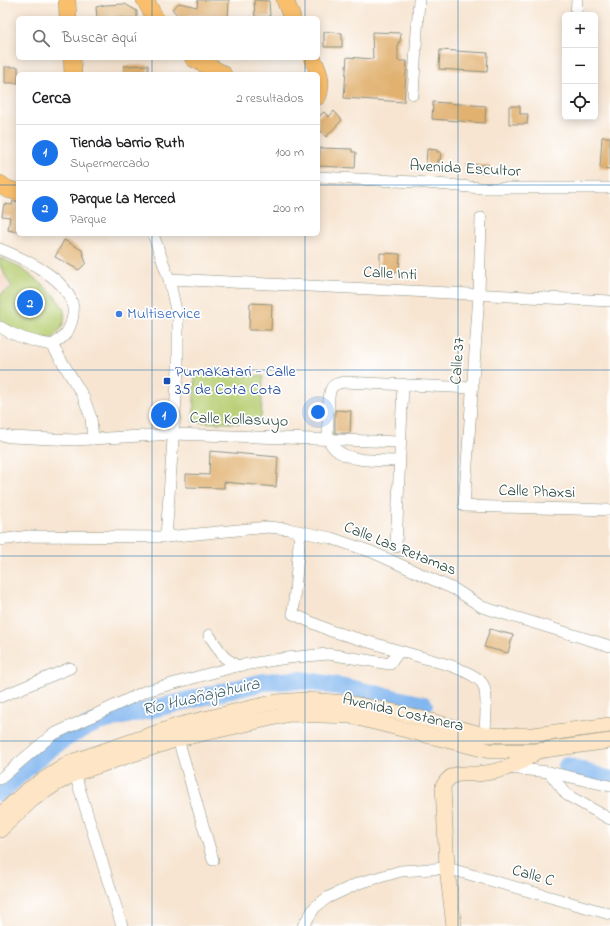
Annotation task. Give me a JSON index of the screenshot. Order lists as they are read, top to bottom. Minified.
{"streets":{"main road":["Avenida Costanera"],"street":["Avenida Escultor","Calle Inti","Calle 37","Calle Kollasuyo","Calle Phaxsi","Calle Las Retamas","Calle C"]},"crossings":[["Calle Inti","Calle 37"],["Calle 37","Calle Phaxsi"],["Avenida Costanera","Calle C"]],"water":["Río Huañajahuira"],"places":{"other":["Multiservice"],"transit":["PumaKatari - Calle 35 de Cota Cota"]},"page":{"map_buttons":["+","−"],"search":"Buscar aquí","heading":["Cerca","2 resultados"],"list":[{"mark":"1","name":"Tienda barrio Ruth","note":"Supermercado","value":"100 m"},{"mark":"2","name":"Parque La Merced","note":"Parque","value":"200 m"}],"pins":["2","1"]}}
